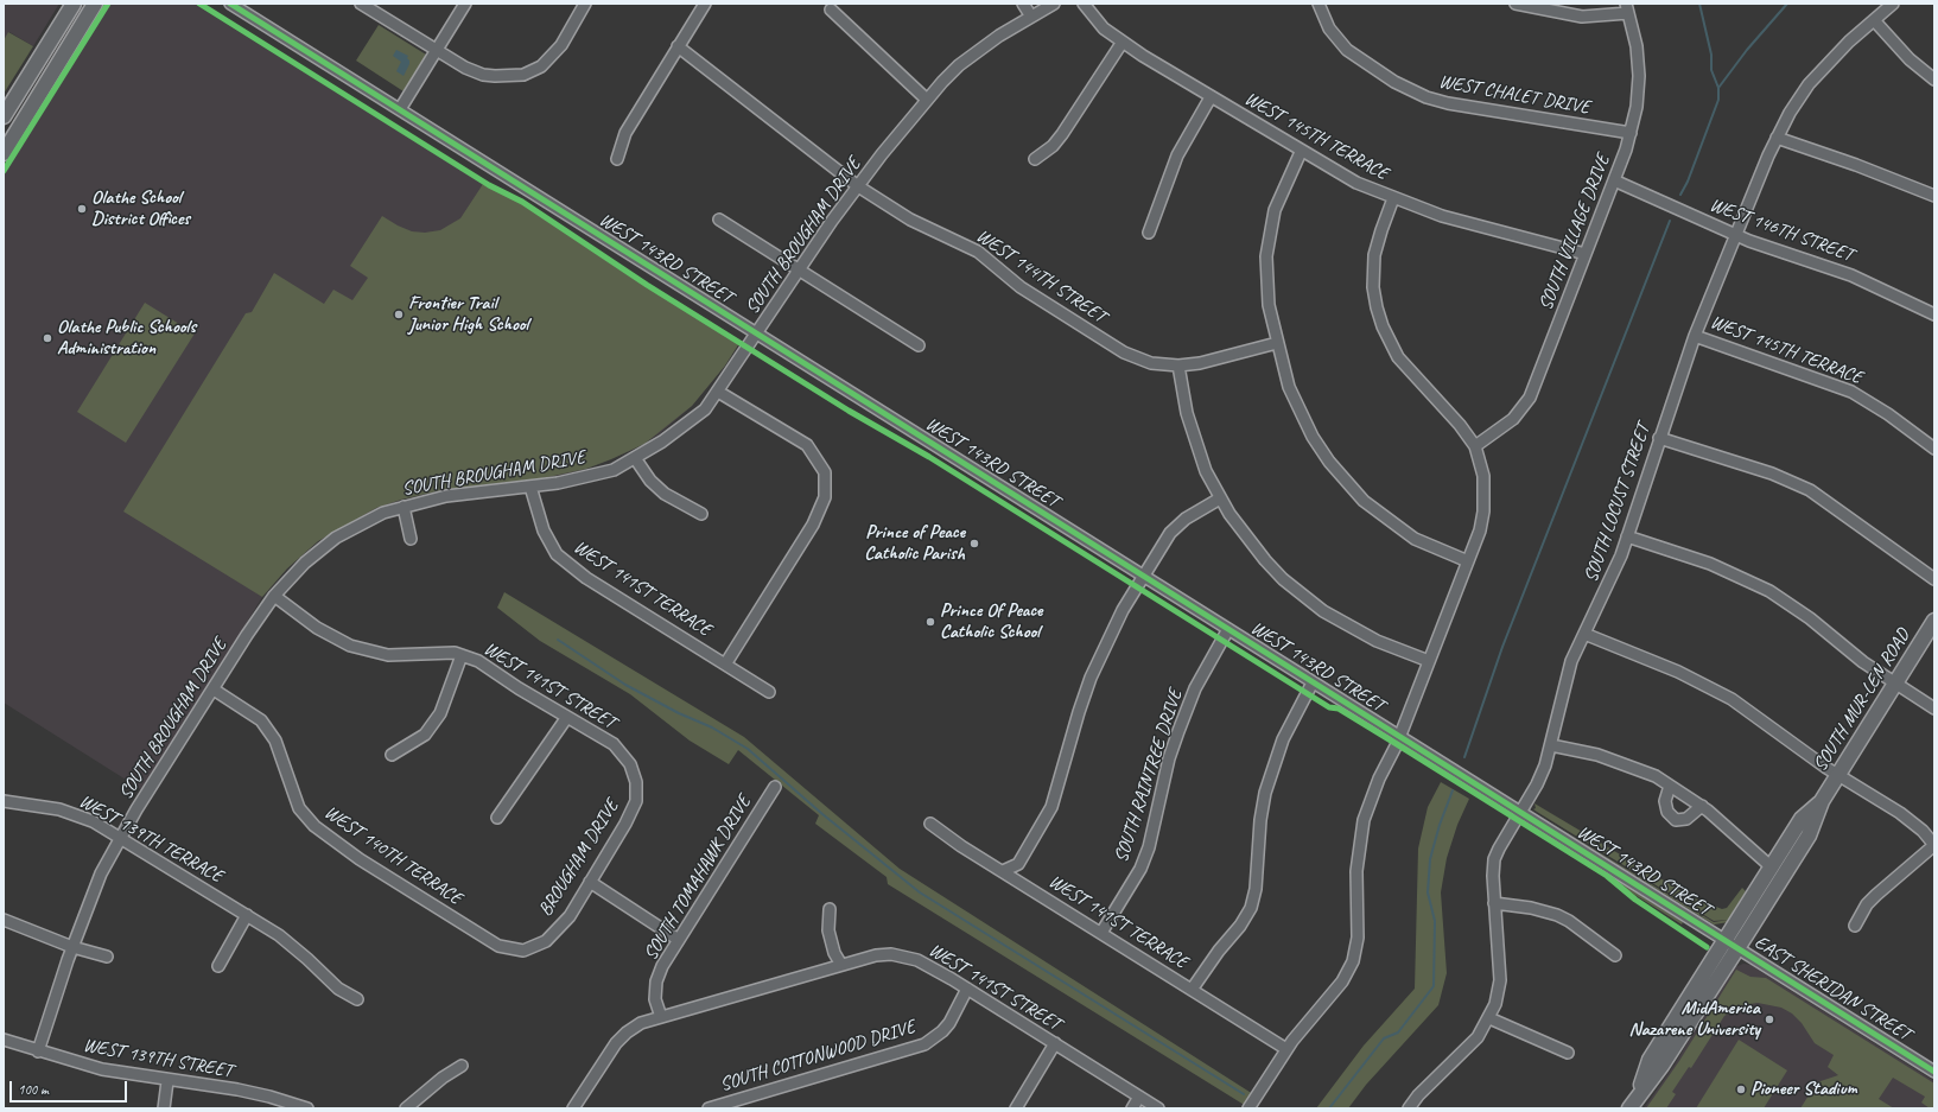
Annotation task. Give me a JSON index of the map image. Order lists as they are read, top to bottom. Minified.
{"streets":{"main road":["SOUTH MUR-LEN ROAD"],"street":["WEST CHALET DRIVE","WEST 145TH TERRACE","WEST 146TH STREET","SOUTH VILLAGE DRIVE","SOUTH BROUGHAM DRIVE","WEST 143RD STREET","WEST 144TH STREET","SOUTH LOCUST STREET","WEST 141ST TERRACE","WEST 141ST STREET","SOUTH RAINTREE DRIVE","WEST 139TH TERRACE","WEST 140TH TERRACE","BROUGHAM DRIVE","SOUTH TOMAHAWK DRIVE","EAST SHERIDAN STREET","SOUTH COTTONWOOD DRIVE","WEST 139TH STREET"]},"crossings":[["WEST CHALET DRIVE","SOUTH VILLAGE DRIVE"],["WEST 145TH TERRACE","SOUTH VILLAGE DRIVE"],["WEST 145TH TERRACE","SOUTH LOCUST STREET"],["WEST 146TH STREET","SOUTH VILLAGE DRIVE"],["WEST 146TH STREET","SOUTH LOCUST STREET"],["SOUTH BROUGHAM DRIVE","WEST 143RD STREET"],["SOUTH BROUGHAM DRIVE","WEST 144TH STREET"],["SOUTH BROUGHAM DRIVE","WEST 141ST TERRACE"],["SOUTH BROUGHAM DRIVE","WEST 141ST STREET"],["SOUTH BROUGHAM DRIVE","WEST 139TH TERRACE"],["SOUTH BROUGHAM DRIVE","WEST 140TH TERRACE"],["SOUTH BROUGHAM DRIVE","WEST 139TH STREET"],["WEST 143RD STREET","SOUTH LOCUST STREET"],["WEST 143RD STREET","SOUTH MUR-LEN ROAD"],["WEST 143RD STREET","SOUTH RAINTREE DRIVE"],["WEST 143RD STREET","EAST SHERIDAN STREET"],["WEST 141ST TERRACE","SOUTH RAINTREE DRIVE"],["WEST 141ST STREET","BROUGHAM DRIVE"],["WEST 141ST STREET","SOUTH TOMAHAWK DRIVE"],["WEST 141ST STREET","SOUTH COTTONWOOD DRIVE"],["SOUTH MUR-LEN ROAD","EAST SHERIDAN STREET"],["WEST 140TH TERRACE","BROUGHAM DRIVE"]],"places":["Olathe School District Offices","Frontier Trail Junior High School","Olathe Public Schools Administration","Prince of Peace Catholic Parish","Prince Of Peace Catholic School","MidAmerica Nazarene University","Pioneer Stadium"],"scale_bar":"100 m"}
